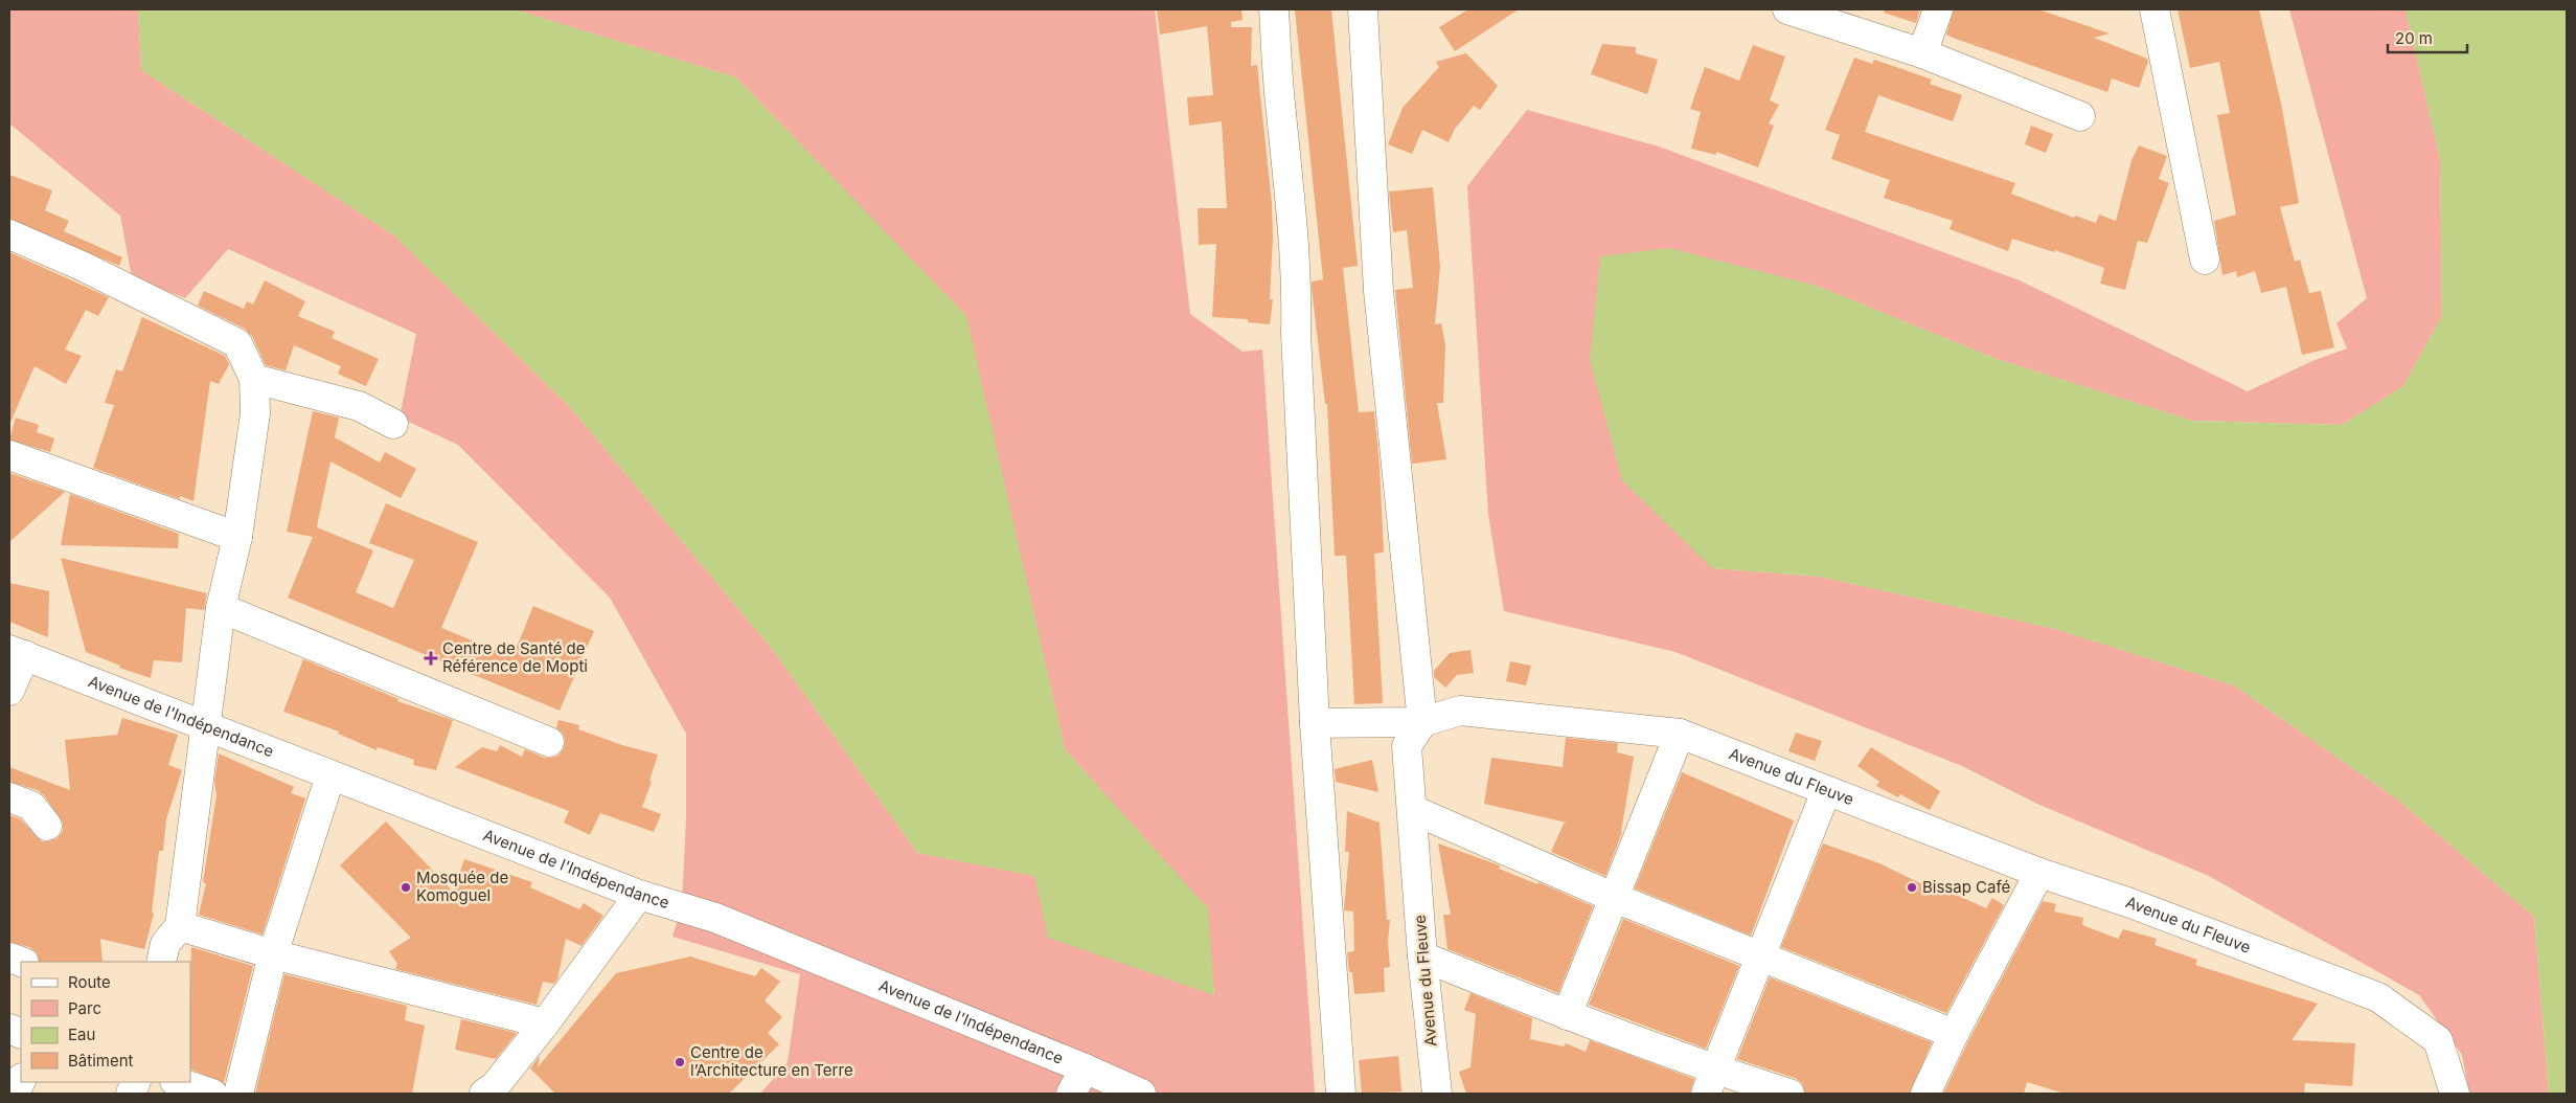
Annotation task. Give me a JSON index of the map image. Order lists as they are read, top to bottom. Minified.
{"streets":{"street":["Avenue de l'Indépendance","Avenue du Fleuve"]},"places":{"health":["Centre de Santé de Référence de Mopti"],"other":["Mosquée de Komoguel","Bissap Café","Centre de l’Architecture en Terre"]},"legend":["Route","Parc","Eau","Bâtiment"],"scale_bar":"20 m"}
